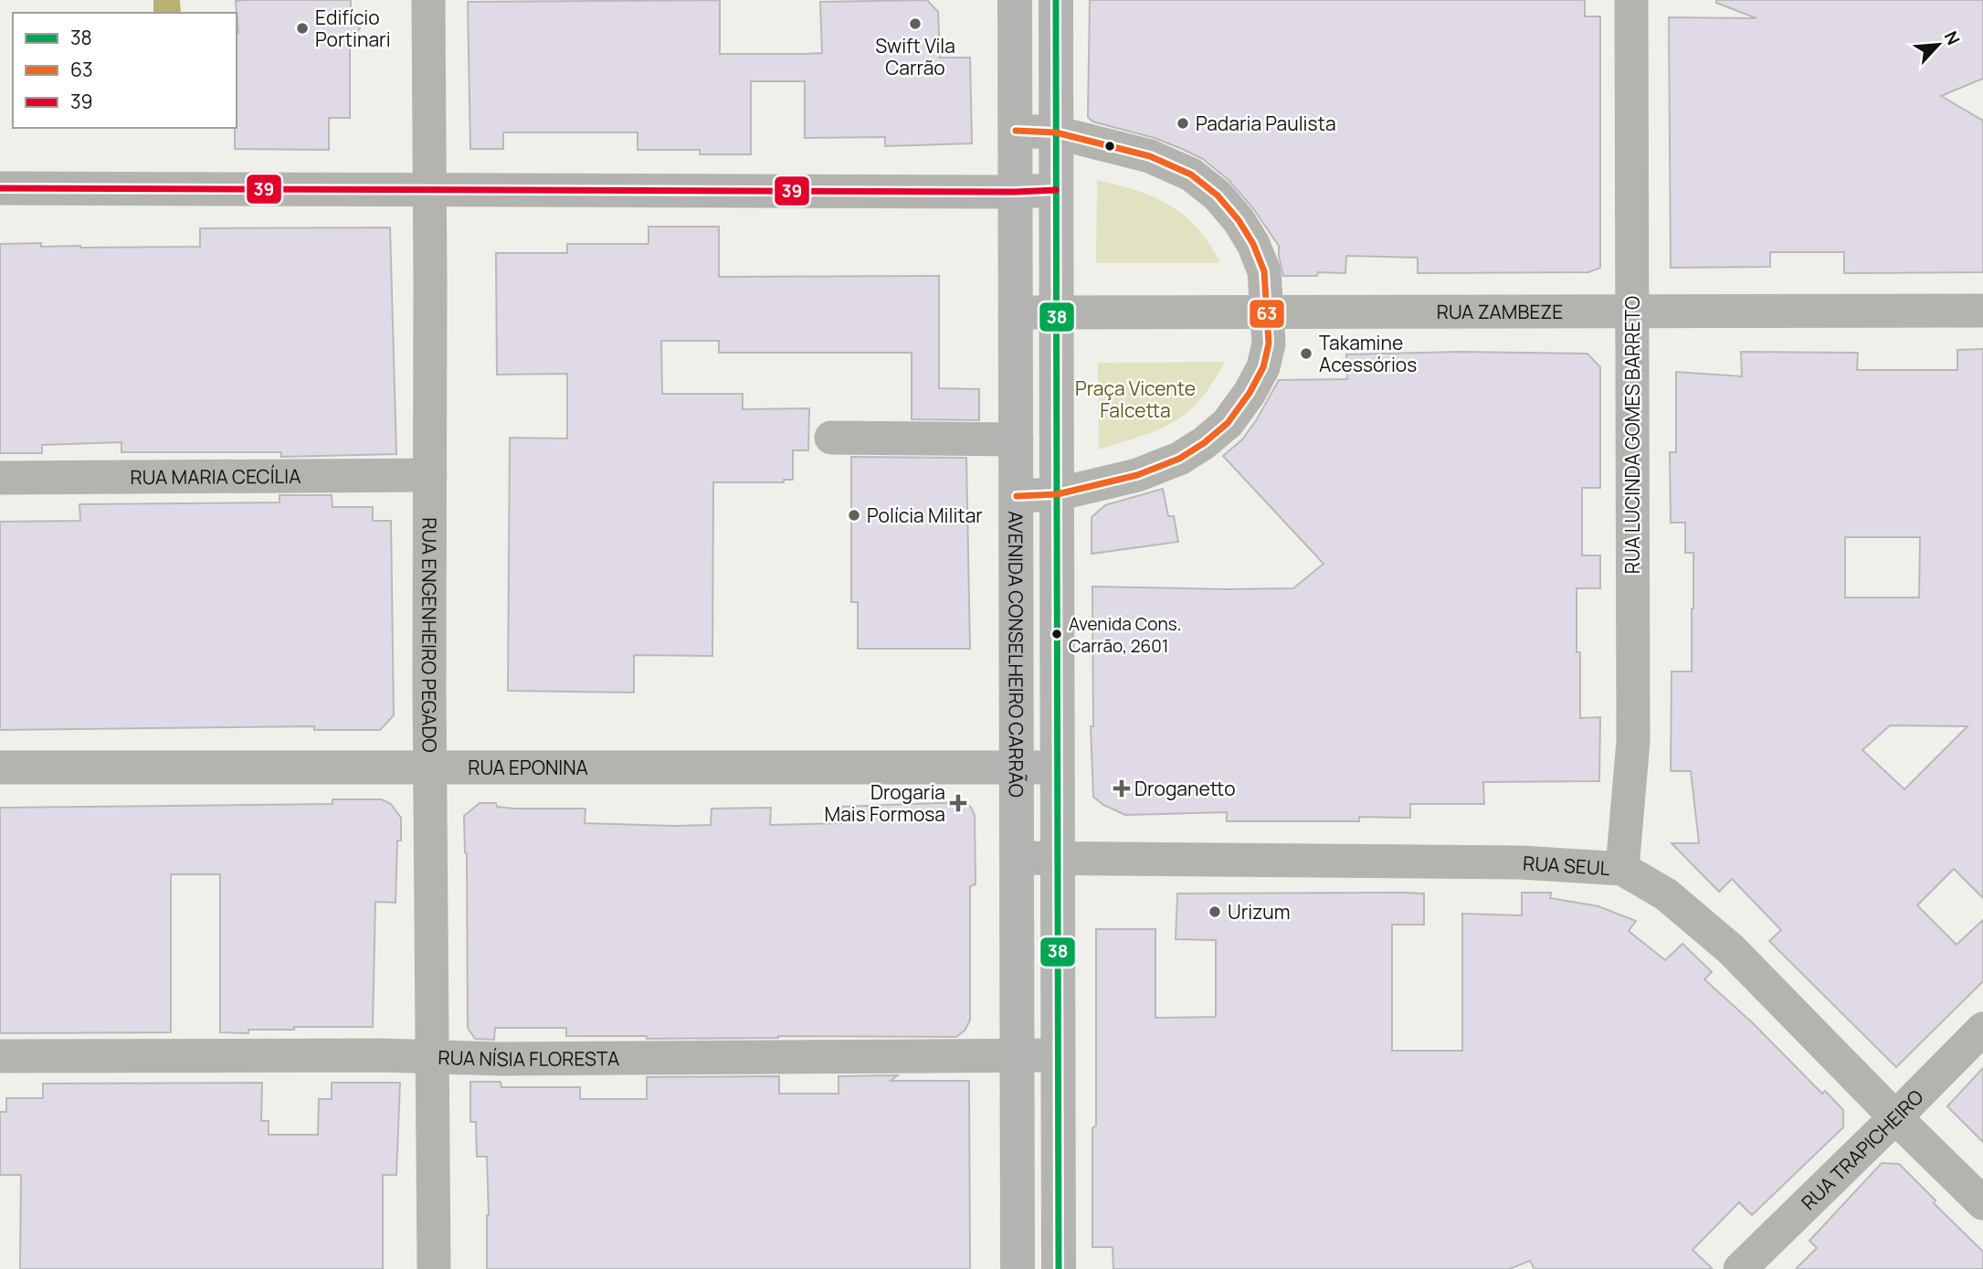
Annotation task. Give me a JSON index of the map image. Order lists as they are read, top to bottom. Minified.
{"streets":{"main road":["AVENIDA CONSELHEIRO CARRÃO"],"street":["RUA ZAMBEZE","RUA LUCINDA GOMES BARRETO","RUA MARIA CECÍLIA","RUA ENGENHEIRO PEGADO","RUA EPONINA","RUA SEUL","RUA NÍSIA FLORESTA","RUA TRAPICHEIRO"]},"crossings":[["RUA ZAMBEZE","RUA LUCINDA GOMES BARRETO"],["RUA ZAMBEZE","AVENIDA CONSELHEIRO CARRÃO"],["RUA LUCINDA GOMES BARRETO","RUA SEUL"],["RUA MARIA CECÍLIA","RUA ENGENHEIRO PEGADO"],["RUA ENGENHEIRO PEGADO","RUA EPONINA"],["RUA ENGENHEIRO PEGADO","RUA NÍSIA FLORESTA"],["AVENIDA CONSELHEIRO CARRÃO","RUA EPONINA"],["AVENIDA CONSELHEIRO CARRÃO","RUA SEUL"],["AVENIDA CONSELHEIRO CARRÃO","RUA NÍSIA FLORESTA"],["RUA SEUL","RUA TRAPICHEIRO"]],"parks":["Praça Vicente Falcetta"],"places":{"other":["Swift Vila Carrão","Edifício Portinari","Padaria Paulista","Takamine Acessórios","Polícia Militar","Avenida Cons. Carrão, 2601","Urizum"],"health":["Droganetto","Drogaria Mais Formosa"]},"lines":["transit line 38","transit line 63","transit line 39"],"legend":["38","63","39"],"north":"top right"}
